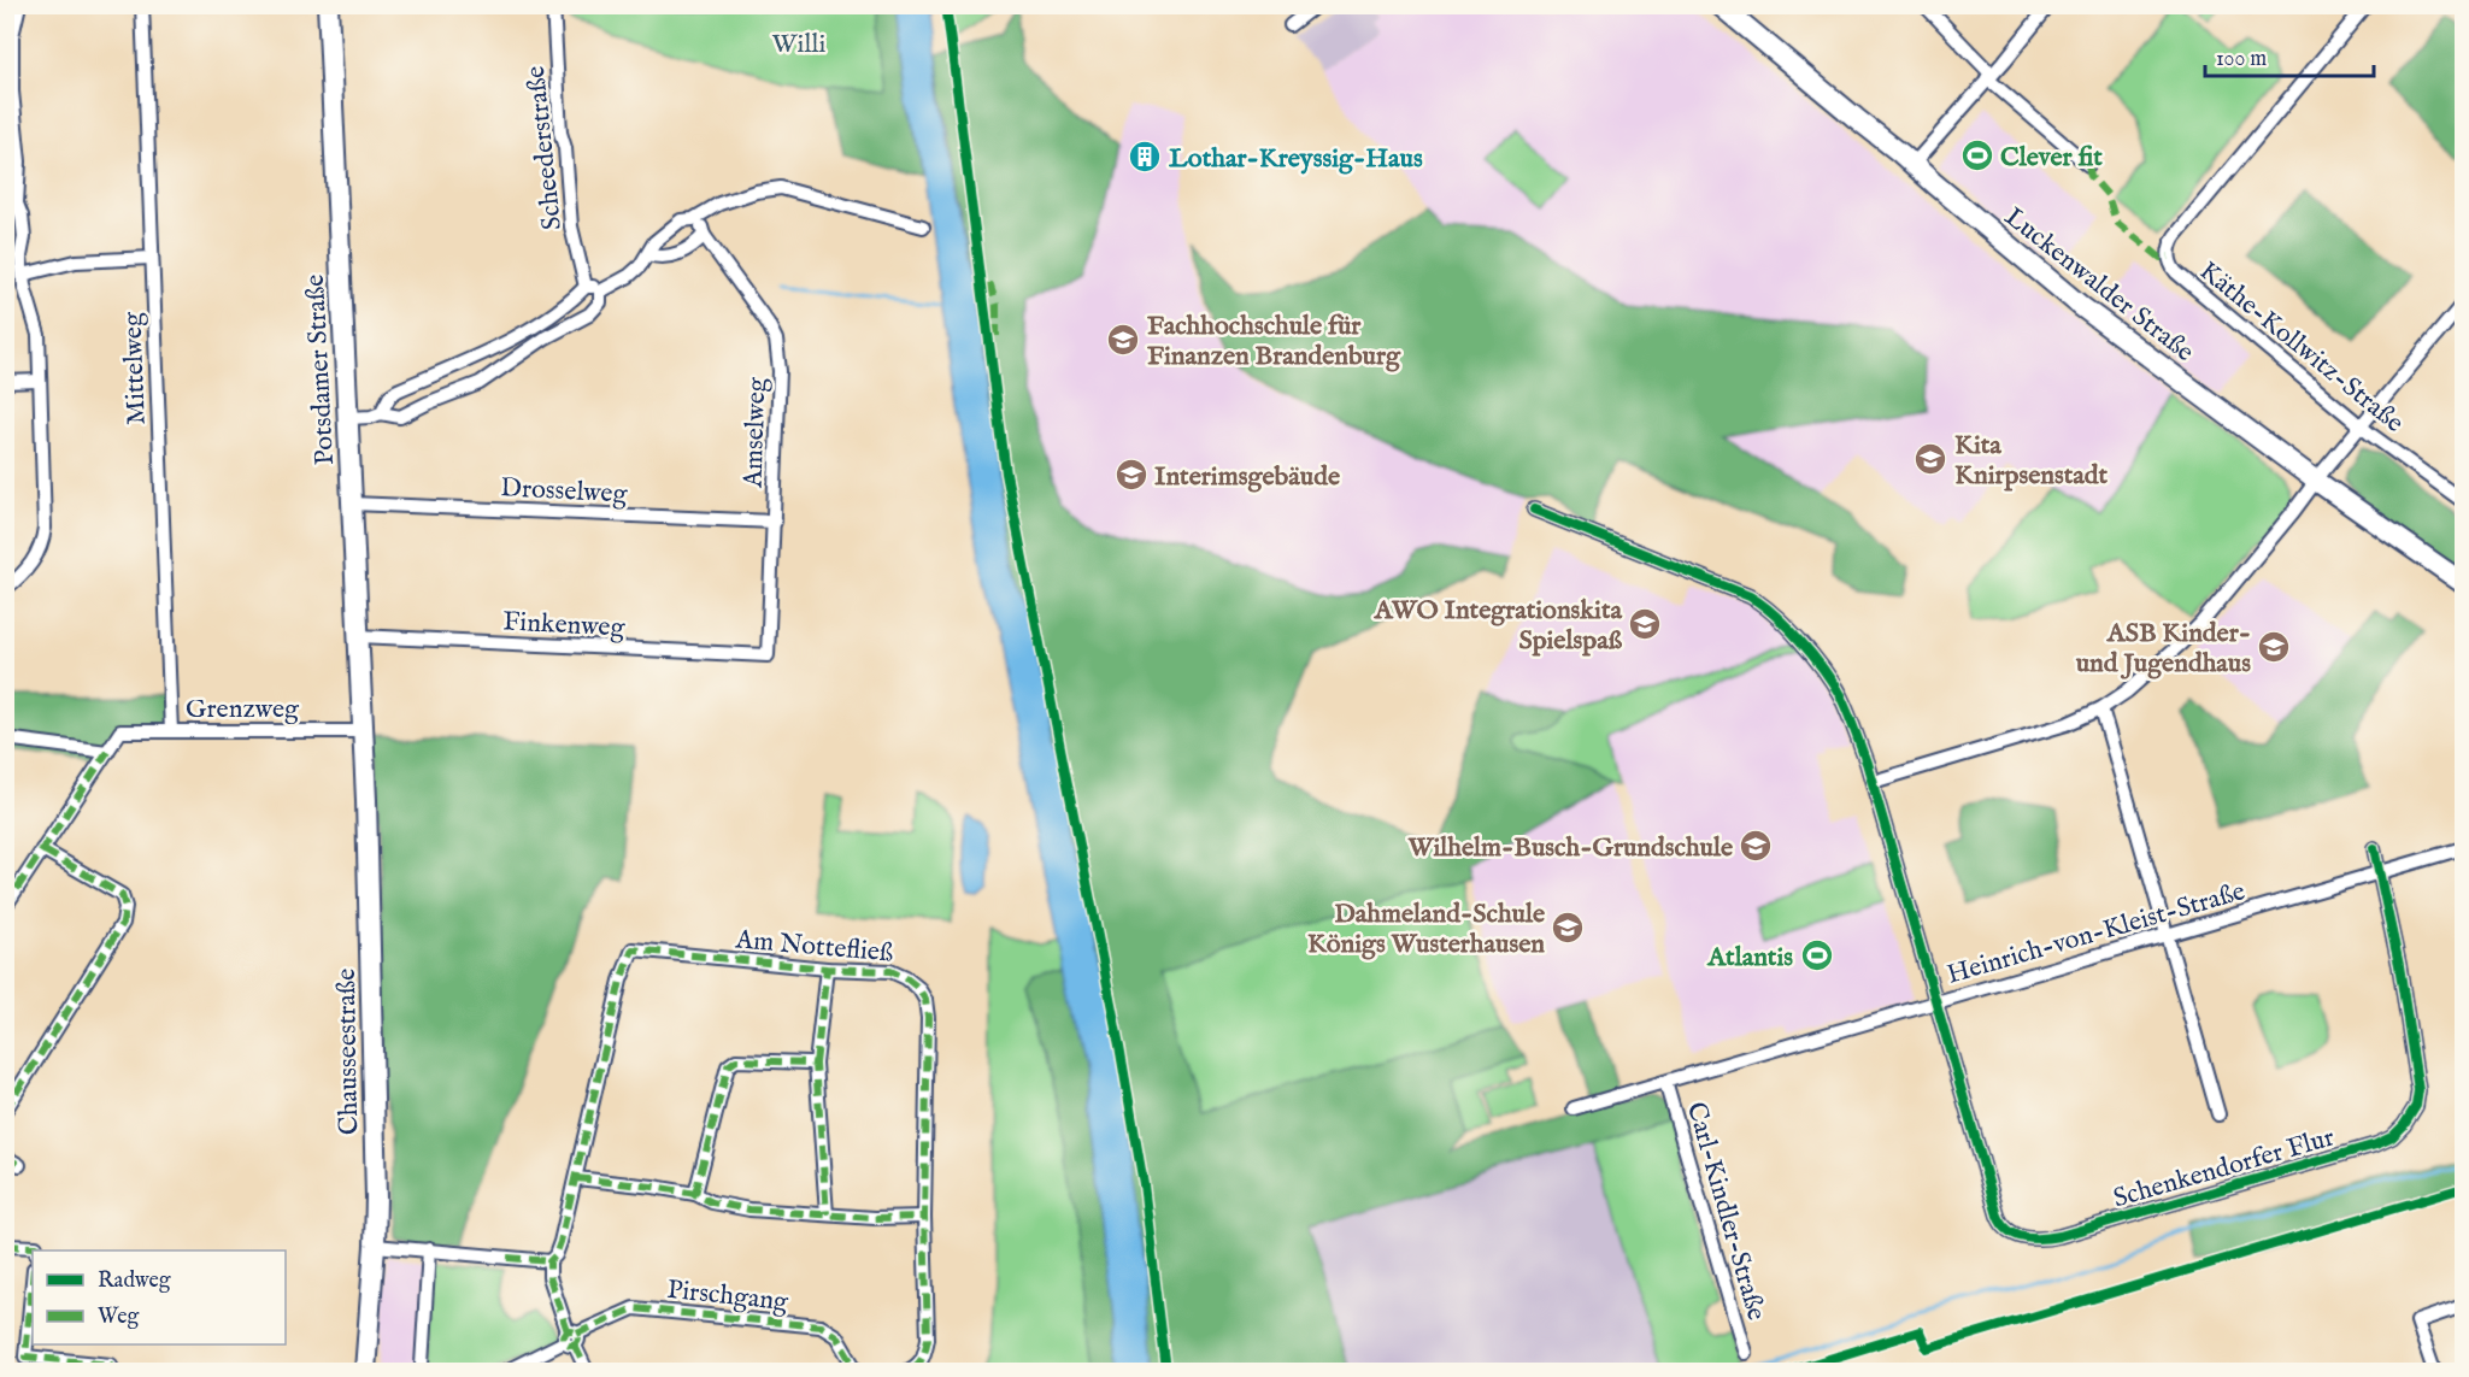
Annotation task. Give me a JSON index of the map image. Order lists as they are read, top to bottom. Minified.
{"streets":{"main road":["Luckenwalder Straße","Potsdamer Straße","Chausseestraße"],"street":["Scheederstraße","Käthe-Kollwitz-Straße","Mittelweg","Amselweg","Drosselweg","Finkenweg","Grenzweg","Heinrich-von-Kleist-Straße","Am Nottefließ","Schenkendorfer Flur","Carl-Kindler-Straße","Pirschgang"]},"crossings":[["Mittelweg","Grenzweg"],["Potsdamer Straße","Drosselweg"],["Potsdamer Straße","Finkenweg"],["Potsdamer Straße","Grenzweg"],["Potsdamer Straße","Chausseestraße"],["Amselweg","Drosselweg"],["Amselweg","Finkenweg"],["Grenzweg","Chausseestraße"],["Heinrich-von-Kleist-Straße","Schenkendorfer Flur"],["Heinrich-von-Kleist-Straße","Carl-Kindler-Straße"]],"parks":["Willi"],"places":{"sports":["Clever fit","Atlantis"],"building":["Lothar-Kreyssig-Haus"],"school or university":["Fachhochschule für Finanzen Brandenburg","Kita Knirpsenstadt","Interimsgebäude","AWO Integrationskita Spielspaß","ASB Kinder- und Jugendhaus","Wilhelm-Busch-Grundschule","Dahmeland-Schule Königs Wusterhausen"]},"legend":["Radweg","Weg"],"scale_bar":"100 m"}
